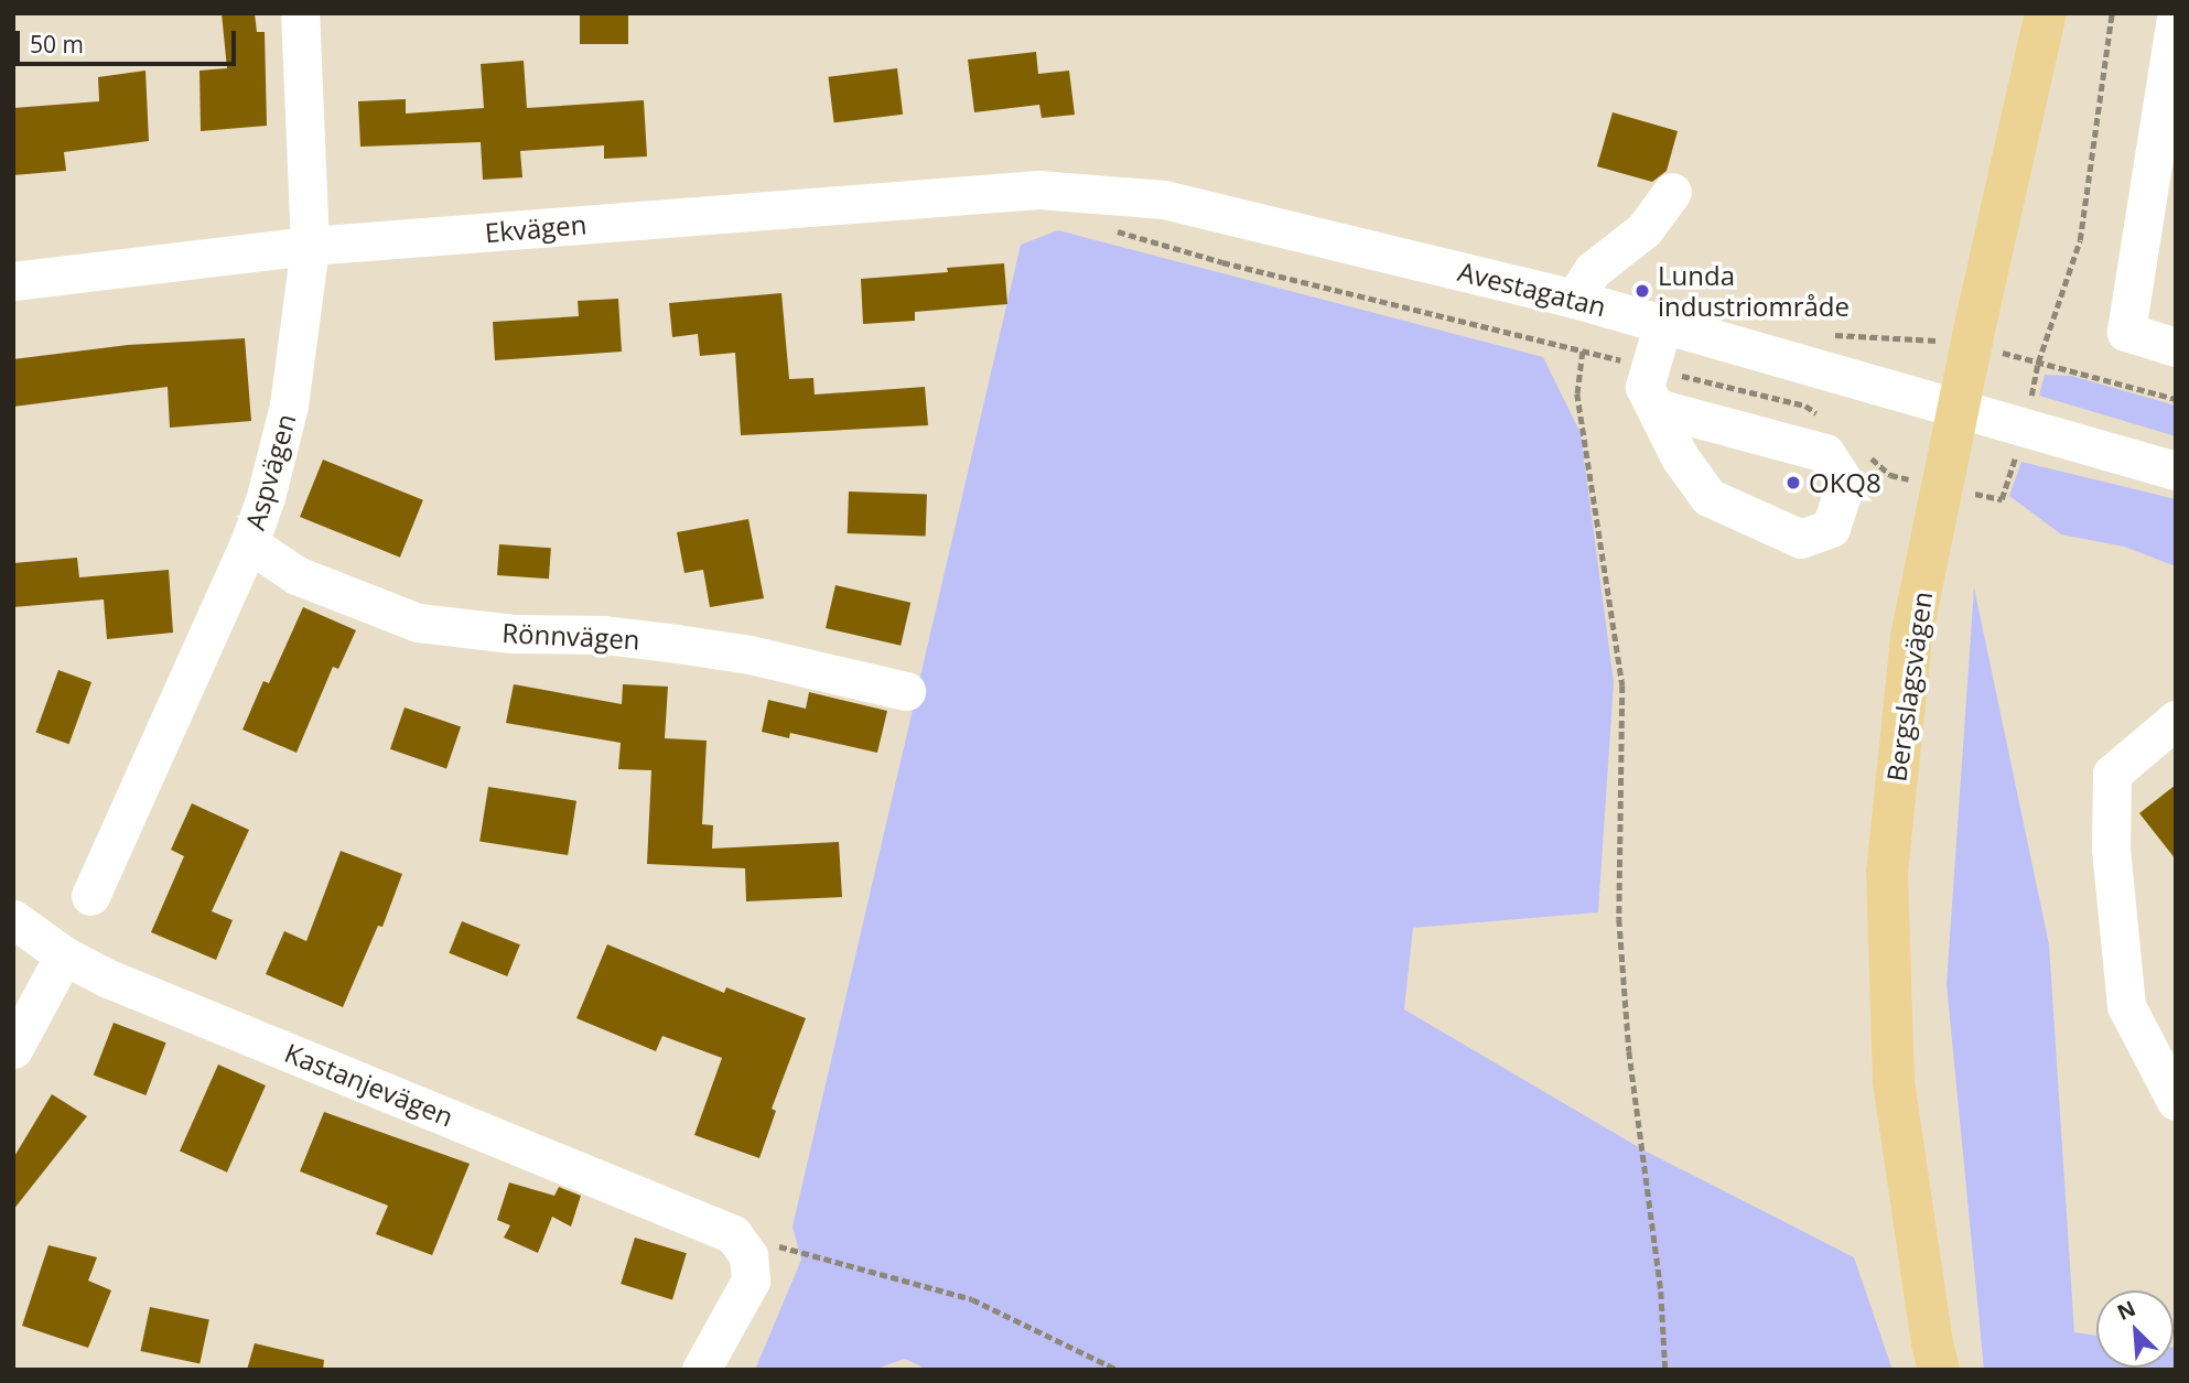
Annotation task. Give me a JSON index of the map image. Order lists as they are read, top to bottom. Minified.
{"streets":{"main road":["Bergslagsvägen"],"street":["Ekvägen","Avestagatan","Aspvägen","Rönnvägen","Kastanjevägen"]},"crossings":[["Ekvägen","Avestagatan"],["Ekvägen","Aspvägen"],["Avestagatan","Bergslagsvägen"],["Aspvägen","Rönnvägen"]],"places":["Lunda industriområde","OKQ8"],"scale_bar":"50 m","north":"top left"}
